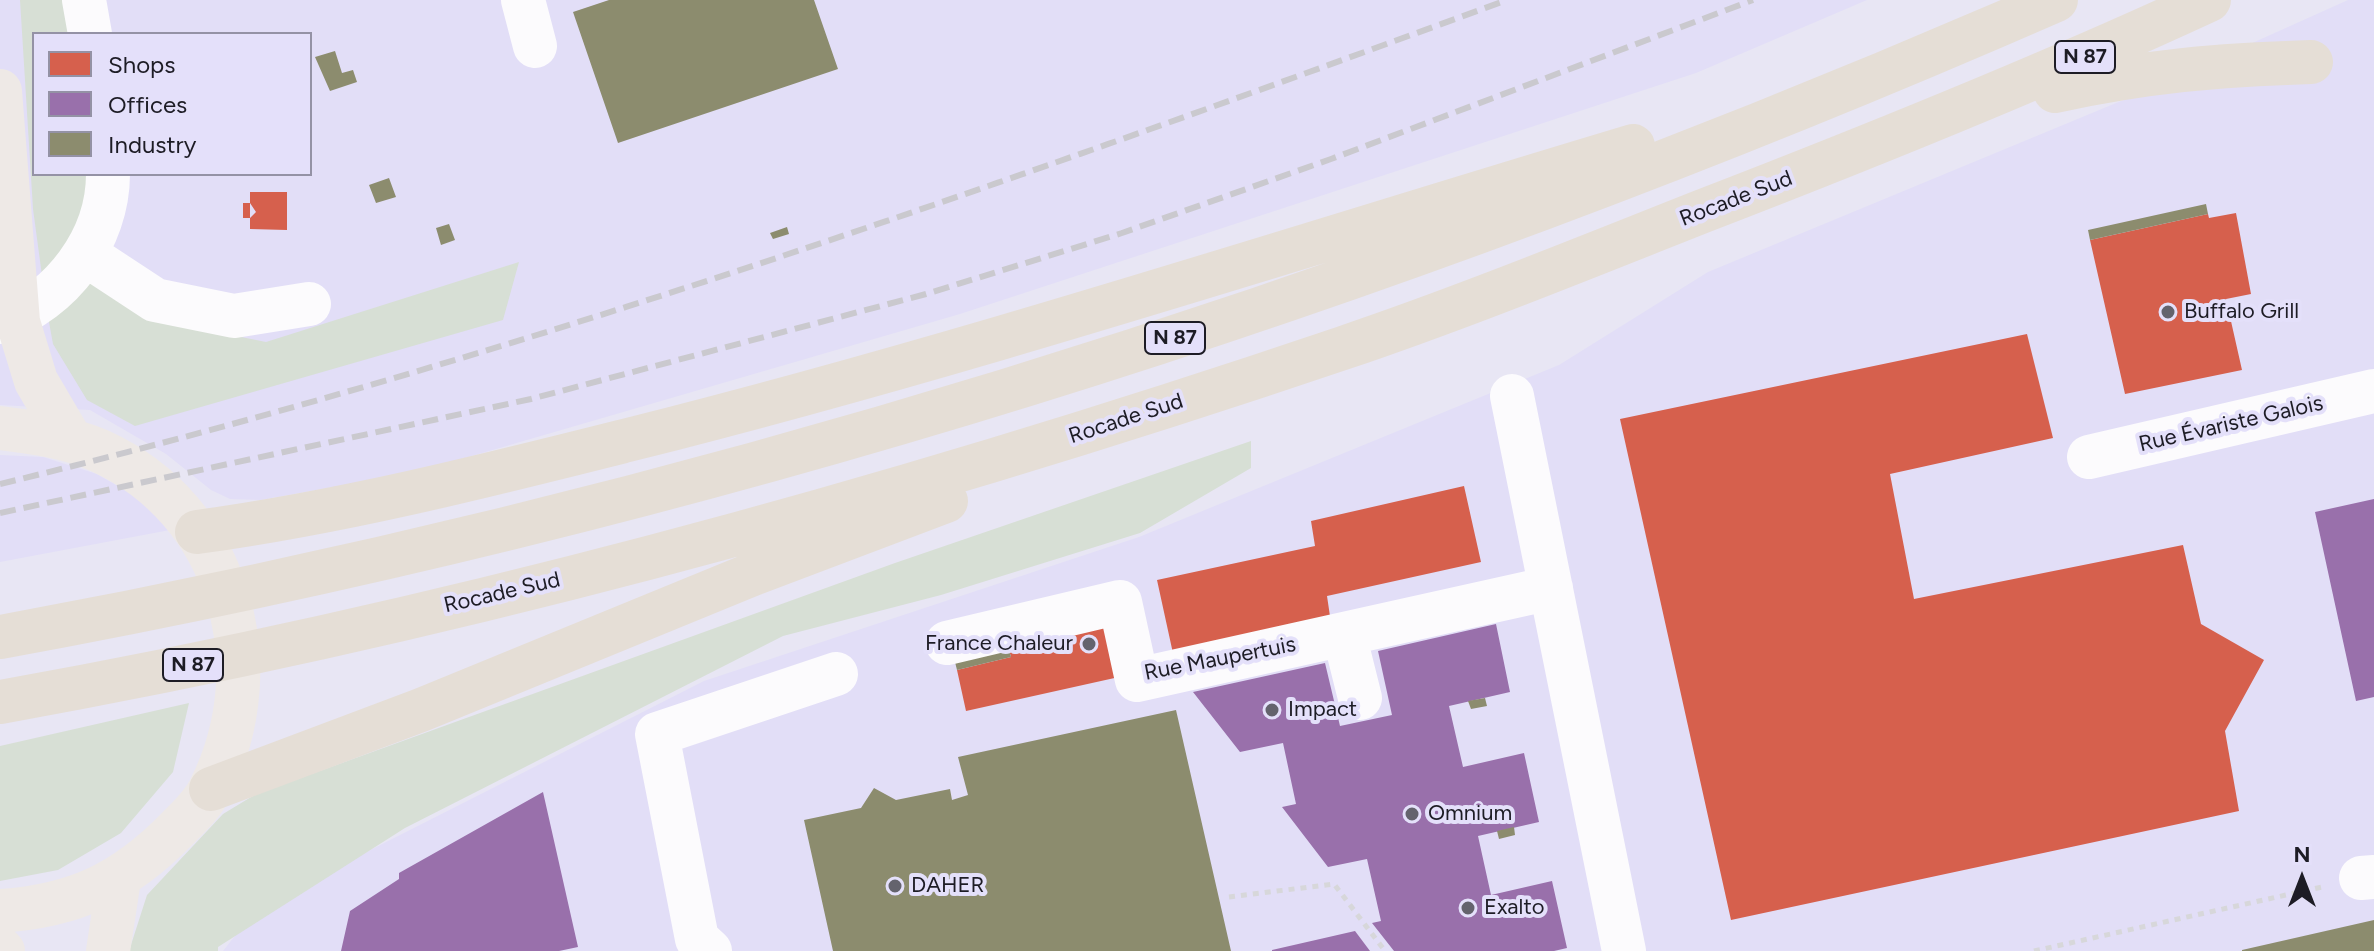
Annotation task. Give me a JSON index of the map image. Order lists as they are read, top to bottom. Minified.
{"streets":{"highway":["N 87","Rocade Sud"],"street":["Rue Évariste Galois","Rue Maupertuis"]},"places":["Buffalo Grill","France Chaleur","Impact","Omnium","DAHER","Exalto"],"legend":["Shops","Offices","Industry"],"north":"top"}
